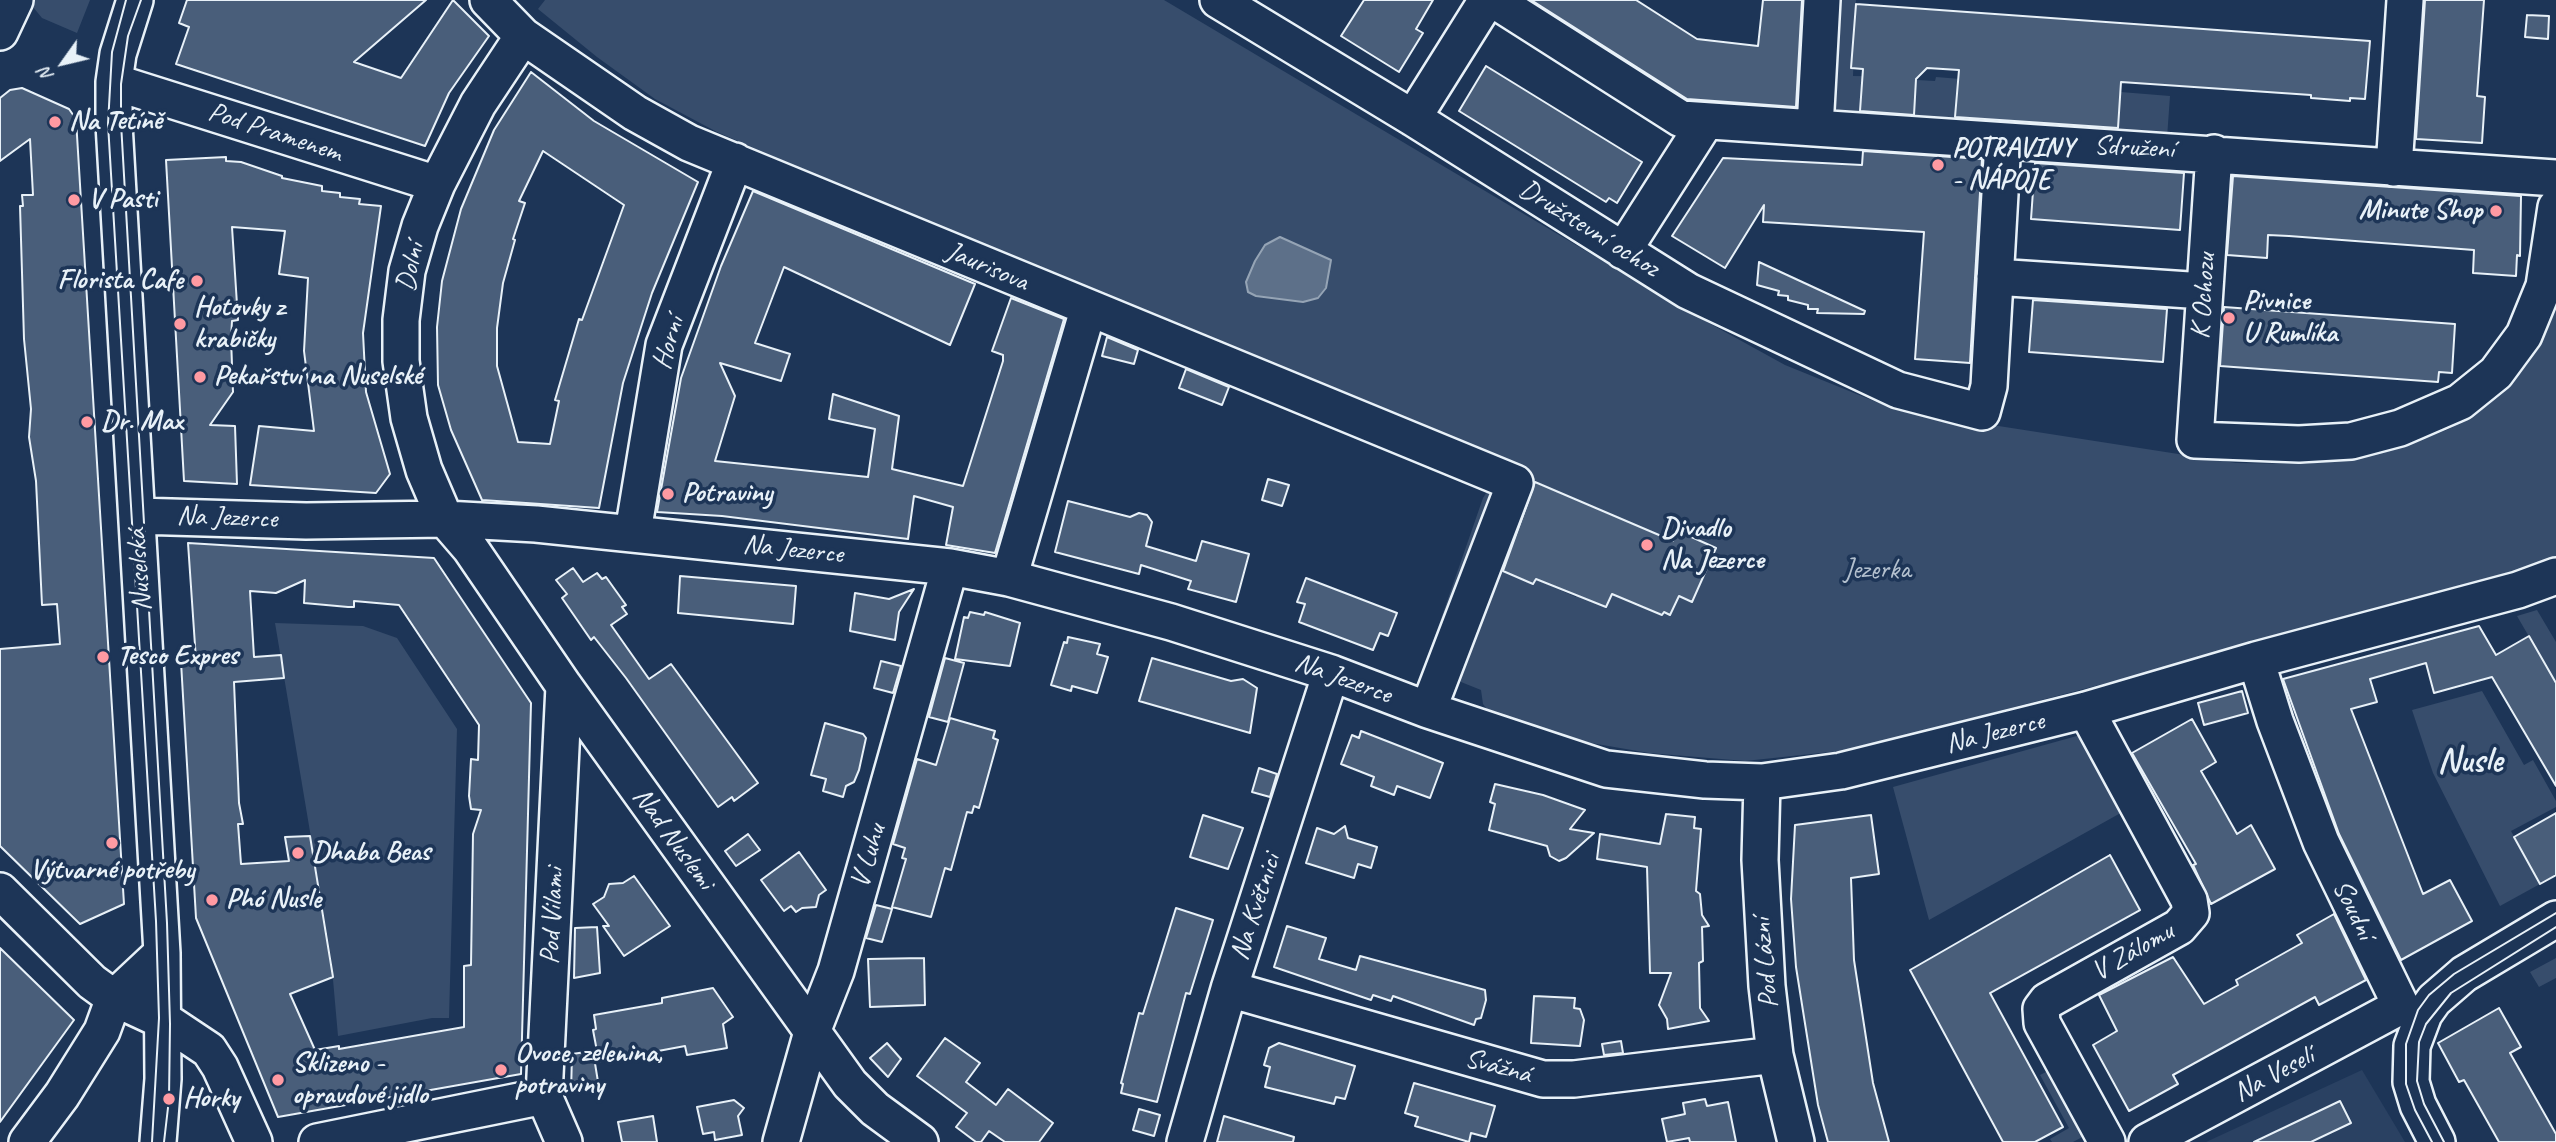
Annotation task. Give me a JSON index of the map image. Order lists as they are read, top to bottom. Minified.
{"streets":{"street":["Pod Pramenem","Sdružení","Družstevní ochoz","Dolní","Jaurisova","K Ochozu","Horní","Na Jezerce","Nuselská","Nad Nuslemi","V Luhu","Na Květnici","Soudní","Pod Vilami","V Zálomu","Pod Lázní","Svážná","Na Veselí"]},"crossings":[["Pod Pramenem","Dolní"],["Pod Pramenem","Nuselská"],["Sdružení","K Ochozu"],["Dolní","Jaurisova"],["Dolní","Na Jezerce"],["Dolní","Nad Nuslemi"],["Jaurisova","Horní"],["Jaurisova","Na Jezerce"],["Horní","Na Jezerce"],["Na Jezerce","Nuselská"],["Na Jezerce","Nad Nuslemi"],["Na Jezerce","V Luhu"],["Na Jezerce","Na Květnici"],["Na Jezerce","Soudní"],["Na Jezerce","V Zálomu"],["Na Jezerce","Pod Lázní"],["Nad Nuslemi","V Luhu"],["Nad Nuslemi","Pod Vilami"],["Na Květnici","Svážná"],["Soudní","Na Veselí"],["Pod Lázní","Svážná"]],"districts":["Nusle"],"parks":["Jezerka"],"places":["Na Tetíně","POTRAVINY - NÁPOJE","V Pasti","Minute Shop","Florista Cafe","Pivnice U Rumlíka","Hotovky z krabičky","Pekařství na Nuselské","Dr. Max","Potraviny","Divadlo Na Jezerce","Tesco Expres","Výtvarné potřeby","Dhaba Beas","Phó Nusle","Ovoce, zelenina, potraviny","Sklizeno - opravdové jídlo","Horky"],"north":"bottom left"}
